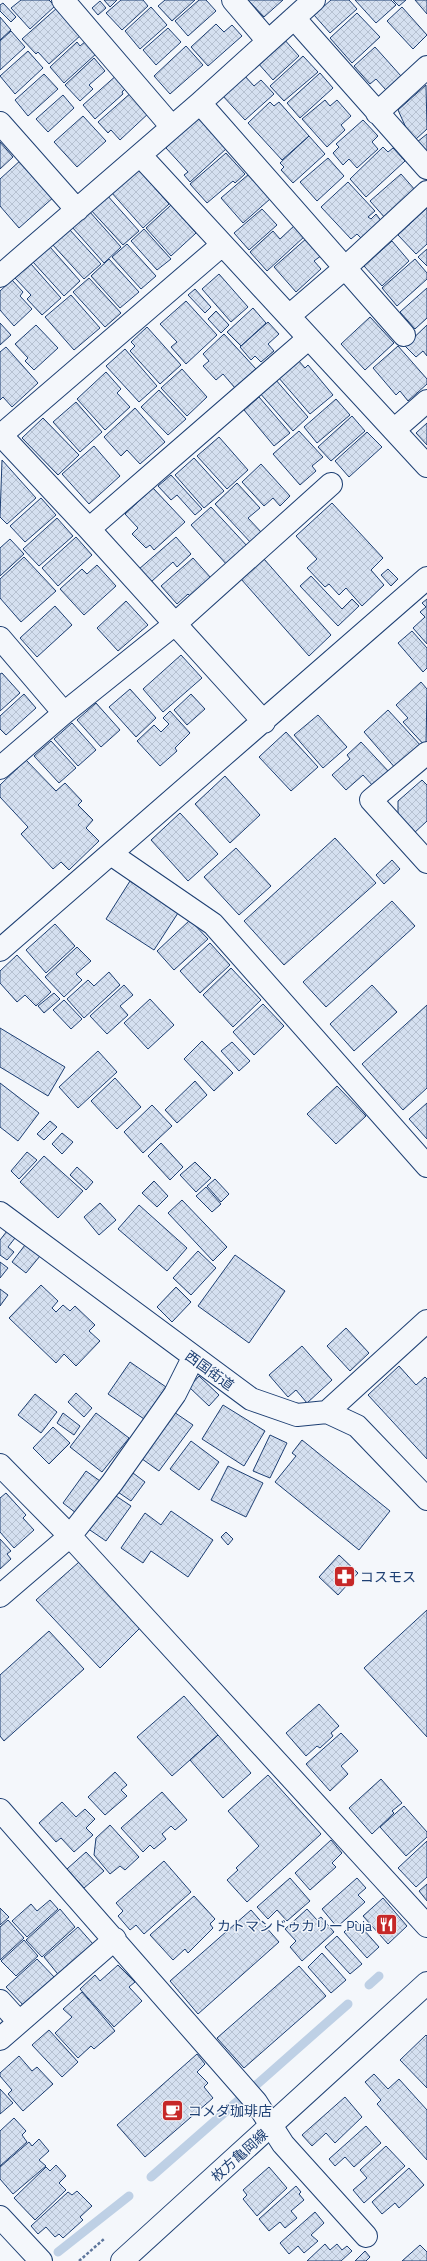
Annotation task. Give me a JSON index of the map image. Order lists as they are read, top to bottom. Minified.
{"streets":{"street":["西国街道","枚方亀岡線"]},"places":{"pharmacy":["コスモス"],"restaurant":["カトマンドゥカリー Puja"],"cafe":["コメダ珈琲店"]}}
